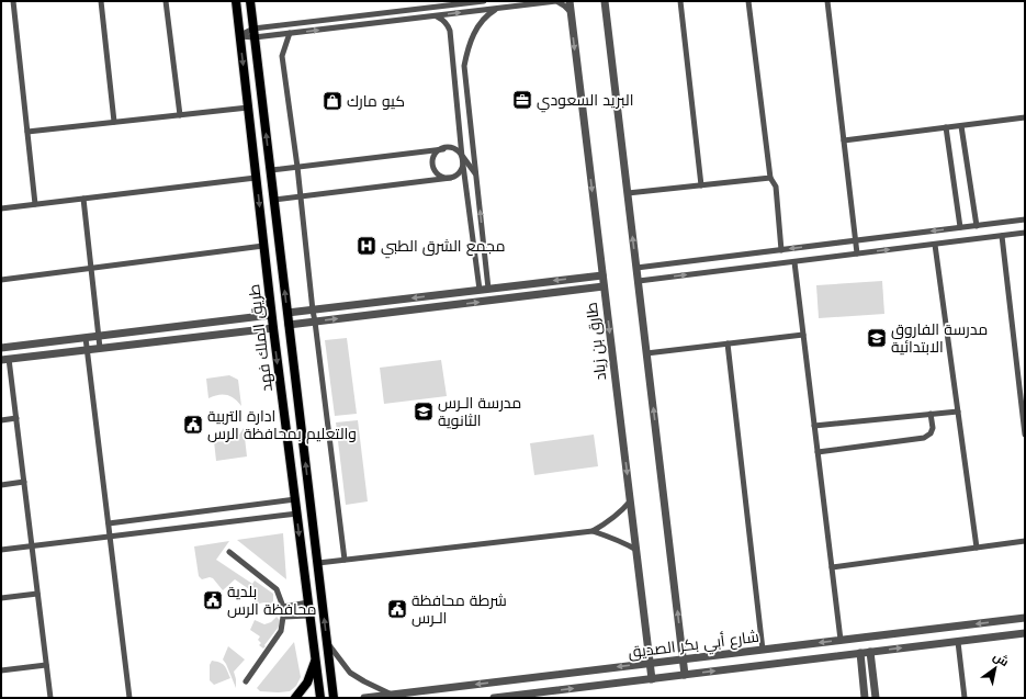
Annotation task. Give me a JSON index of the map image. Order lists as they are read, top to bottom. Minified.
{"streets":{"main road":["طريق الملك فهد"],"street":["طارق بن زياد","شارع أبي بكر الصديق"]},"crossings":[["طارق بن زياد","شارع أبي بكر الصديق"]],"places":{"office":["البريد السعودي"],"shop":["كيو مارك"],"hospital":["مجمع الشرق الطبي"],"school or university":["مدرسة الفاروق الابتدائية","مدرسة الـرس الثانوية"],"public building":["ادارة التربية والتعليم بمحافظة الرس","بلدية محافظة الرس","شرطة محافظة الـرس"]},"north":"top right"}
